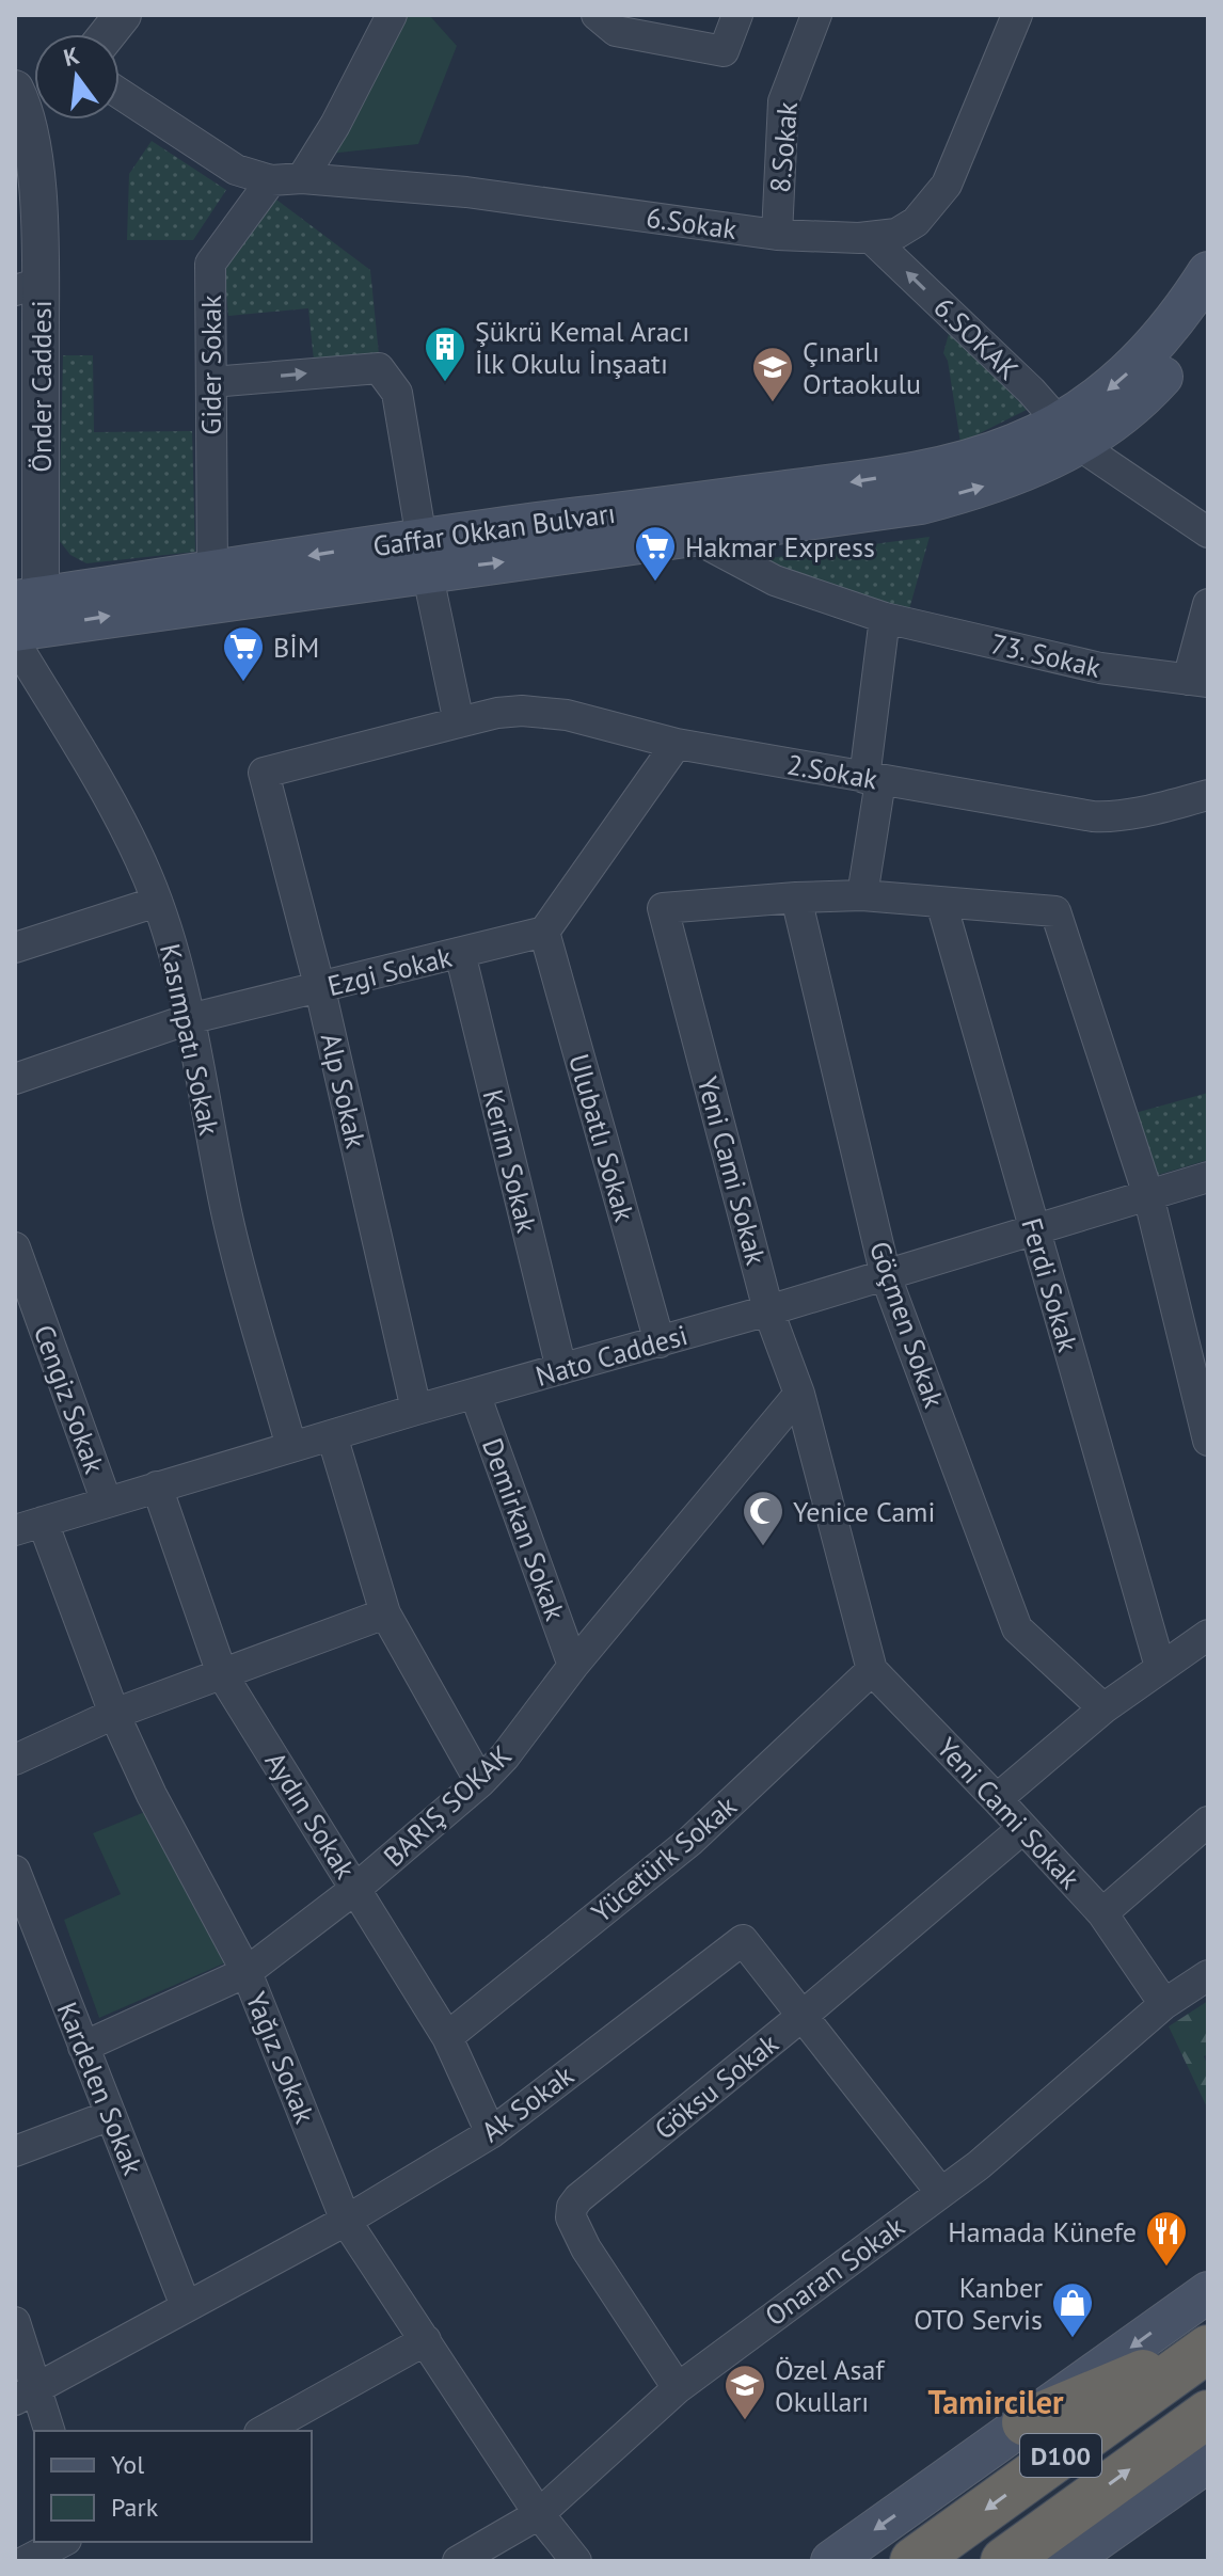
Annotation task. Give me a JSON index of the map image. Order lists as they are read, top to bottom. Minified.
{"streets":{"highway":["D100"],"main road":["Gaffar Okkan Bulvarı"],"street":["8.Sokak","6.Sokak","6.SOKAK","Gider Sokak","Önder Caddesi","73. Sokak","2.Sokak","Ezgi Sokak","Kasımpatı Sokak","Alp Sokak","Ulubatlı Sokak","Kerim Sokak","Yeni Cami Sokak","Ferdi Sokak","Göçmen Sokak","Nato Caddesi","Cengiz Sokak","Demirkan Sokak","BARIŞ SOKAK","Aydın Sokak","Yücetürk Sokak","Yağız Sokak","Göksu Sokak","Kardelen Sokak","Ak Sokak","Onaran Sokak"]},"crossings":[["8.Sokak","6.Sokak"],["6.Sokak","6.SOKAK"],["6.Sokak","Gider Sokak"],["6.SOKAK","Gaffar Okkan Bulvarı"],["Gider Sokak","Gaffar Okkan Bulvarı"],["Önder Caddesi","Gaffar Okkan Bulvarı"],["Önder Caddesi","Kasımpatı Sokak"],["Gaffar Okkan Bulvarı","73. Sokak"],["Gaffar Okkan Bulvarı","Kasımpatı Sokak"],["2.Sokak","Alp Sokak"],["Ezgi Sokak","Kasımpatı Sokak"],["Ezgi Sokak","Alp Sokak"],["Ezgi Sokak","Ulubatlı Sokak"],["Ezgi Sokak","Kerim Sokak"],["Kasımpatı Sokak","Nato Caddesi"],["Alp Sokak","Nato Caddesi"],["Ulubatlı Sokak","Nato Caddesi"],["Kerim Sokak","Nato Caddesi"],["Yeni Cami Sokak","Ferdi Sokak"],["Yeni Cami Sokak","Göçmen Sokak"],["Yeni Cami Sokak","Nato Caddesi"],["Yeni Cami Sokak","BARIŞ SOKAK"],["Yeni Cami Sokak","Yücetürk Sokak"],["Yeni Cami Sokak","Göksu Sokak"],["Yeni Cami Sokak","Onaran Sokak"],["Ferdi Sokak","Nato Caddesi"],["Göçmen Sokak","Nato Caddesi"],["Nato Caddesi","Cengiz Sokak"],["Nato Caddesi","Demirkan Sokak"],["Nato Caddesi","Aydın Sokak"],["Nato Caddesi","Yağız Sokak"],["Demirkan Sokak","BARIŞ SOKAK"],["BARIŞ SOKAK","Aydın Sokak"],["BARIŞ SOKAK","Yağız Sokak"],["BARIŞ SOKAK","Kardelen Sokak"],["Aydın Sokak","Yücetürk Sokak"],["Aydın Sokak","Ak Sokak"],["Yağız Sokak","Ak Sokak"],["Yağız Sokak","Onaran Sokak"],["Göksu Sokak","Ak Sokak"],["Göksu Sokak","Onaran Sokak"],["Kardelen Sokak","Ak Sokak"],["Ak Sokak","Onaran Sokak"]],"one_way":["6.SOKAK"],"districts":["Tamirciler"],"places":{"building":["Şükrü Kemal Aracı İlk Okulu İnşaatı"],"school or university":["Çınarlı Ortaokulu","Özel Asaf Okulları"],"supermarket":["Hakmar Express","BİM"],"mosque":["Yenice Cami"],"restaurant":["Hamada Künefe"],"shop":["Kanber OTO Servis"]},"legend":["Yol","Park"],"north":"top"}
